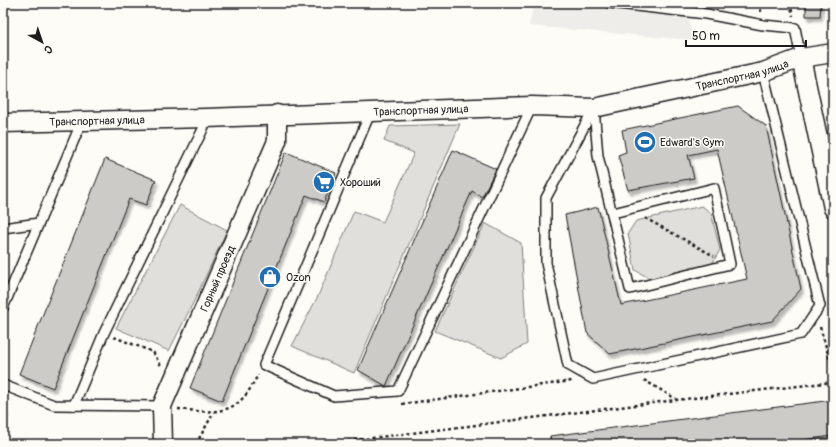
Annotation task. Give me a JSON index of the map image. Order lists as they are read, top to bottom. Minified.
{"streets":{"street":["Транспортная улица","Горный проезд"]},"crossings":[["Транспортная улица","Горный проезд"]],"places":{"sports":["Edward's Gym"],"supermarket":["Хороший"],"shop":["Ozon"]},"scale_bar":"50 m","north":"bottom right"}
